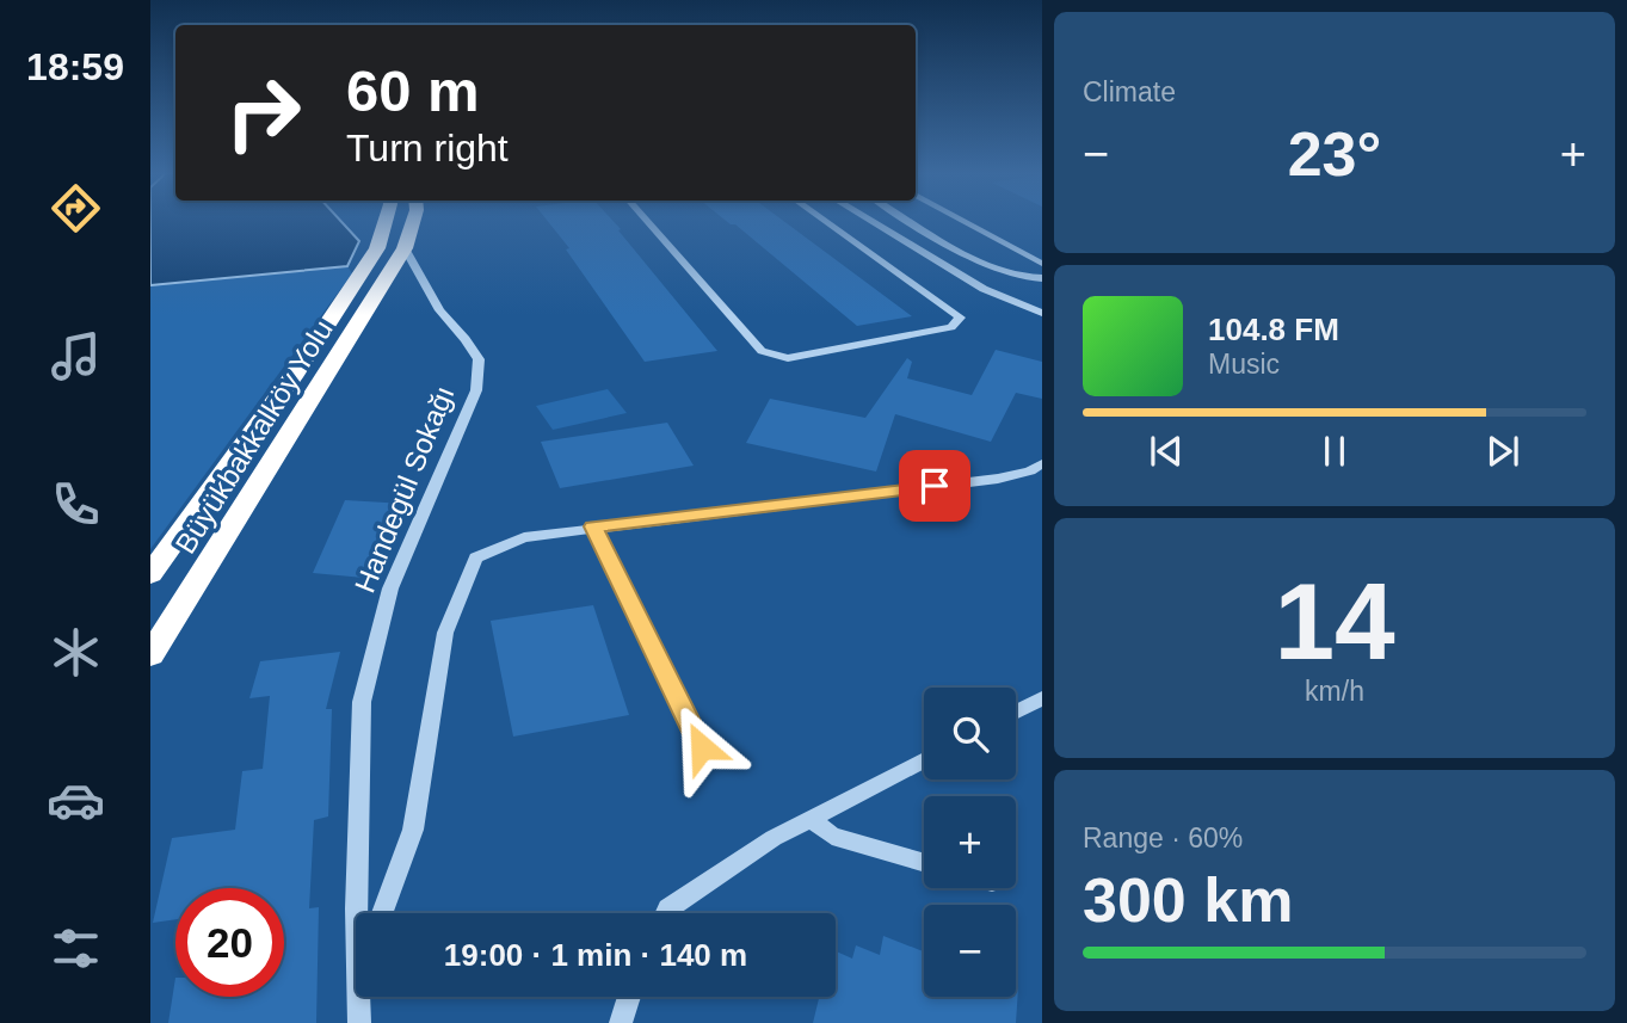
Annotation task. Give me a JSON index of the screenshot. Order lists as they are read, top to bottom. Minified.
{"streets":{"highway":["Büyükbakkalköy Yolu"],"street":["Handegül Sokağı"]},"crossings":[["Büyükbakkalköy Yolu","Handegül Sokağı"]],"page":{"tabs":"18:59","tile":["Climate",["14","km/h"],["Range · 60%","300 km"]],"turn":["60 m","Turn right"],"heat":["−","23°","+"],"song":["104.8 FM","Music"],"map_buttons":["+","−"],"limit":"20","trip":"19:00 · 1 min · 140 m"}}
